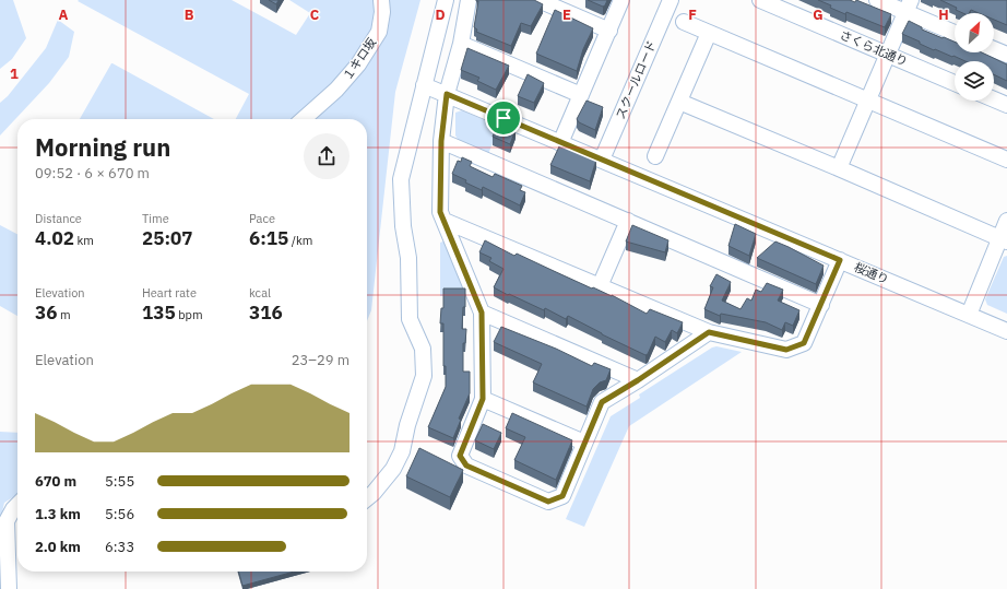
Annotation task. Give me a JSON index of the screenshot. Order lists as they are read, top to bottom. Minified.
{"streets":{"street":["さくら北通り","１キロ坂","スクールロード","桜通り"]},"crossings":[["スクールロード","桜通り"]],"north":"top right","page":{"heading":["Morning run","09:52 · 6 × 670 m"],"stats":[["Distance","4.02 km"],["Time","25:07"],["Pace","6:15 /km"],["Elevation","36 m"],["Heart rate","135 bpm"],["kcal","316"]],"chart":["Elevation","23–29 m"],"list":[{"name":"670 m","note":"5:55"},{"name":"1.3 km","note":"5:56"},{"name":"2.0 km","note":"6:33"}]},"grid":{"columns":["A","B","C","D","E","F","G","H"],"rows":["1"]}}
